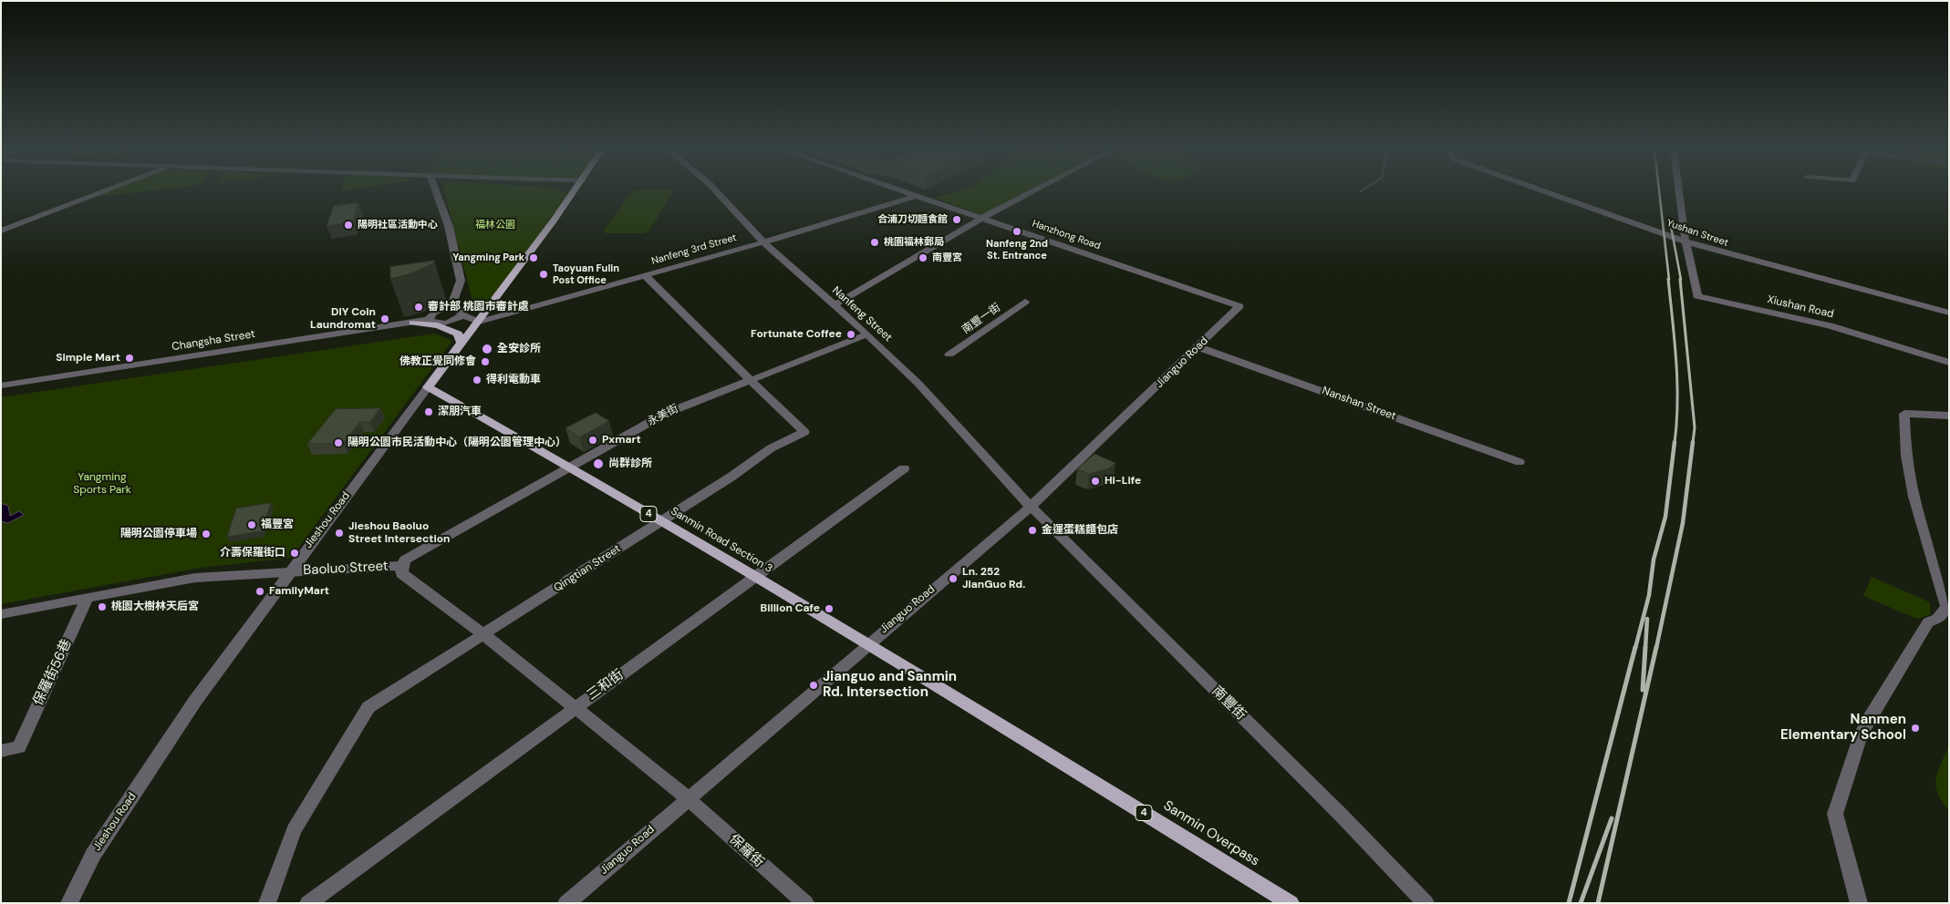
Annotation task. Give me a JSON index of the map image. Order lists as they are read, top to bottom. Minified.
{"streets":{"main road":["4","Jieshou Road","Sanmin Road Section 3","Sanmin Overpass"],"street":["Yushan Street","Hanzhong Road","Nanfeng 3rd Street","Xiushan Road","Nanfeng Street","南豐一街","Changsha Street","Jianguo Road","Nanshan Street","永美街","Baoluo Street","Qingtian Street","保羅街56巷","三和街","南豐街","保羅街"]},"crossings":[["Yushan Street","Xiushan Road"],["Hanzhong Road","Nanfeng 3rd Street"],["Hanzhong Road","Jianguo Road"],["Nanfeng 3rd Street","Nanfeng Street"],["Nanfeng 3rd Street","Jieshou Road"],["Nanfeng 3rd Street","Qingtian Street"],["Nanfeng Street","Jianguo Road"],["Nanfeng Street","永美街"],["Nanfeng Street","南豐街"],["Jianguo Road","Nanshan Street"],["Jianguo Road","Sanmin Road Section 3"],["Jianguo Road","Baoluo Street"],["Jianguo Road","南豐街"],["Jianguo Road","保羅街"],["永美街","Sanmin Road Section 3"],["永美街","Baoluo Street"],["永美街","Qingtian Street"],["Jieshou Road","Sanmin Road Section 3"],["Jieshou Road","Baoluo Street"],["Sanmin Road Section 3","Qingtian Street"],["Sanmin Road Section 3","三和街"],["Sanmin Road Section 3","Sanmin Overpass"],["Baoluo Street","Qingtian Street"],["Baoluo Street","保羅街56巷"],["Baoluo Street","三和街"],["Baoluo Street","保羅街"]],"parks":["福林公園","Yangming Sports Park"],"places":["合浦刀切麵食館","陽明社區活動中心","Nanfeng 2nd St. Entrance","桃園福林郵局","Yangming Park","南豐宮","Taoyuan Fulin Post Office","審計部 桃園市審計處","DIY Coin Laundromat","Fortunate Coffee","全安診所","Simple Mart","佛教正覺同修會","得利電動車","潔朋汽車","Pxmart","陽明公園市民活動中心（陽明公園管理中心）","尚群診所","Hi-Life","福豐宮","金運蛋糕麵包店","Jieshou Baoluo Street Intersection","陽明公園停車場","介壽保羅街口","Ln. 252 JianGuo Rd.","FamilyMart","桃園大樹林天后宮","Billion Cafe","Jianguo and Sanmin Rd. Intersection","Nanmen Elementary School"]}
